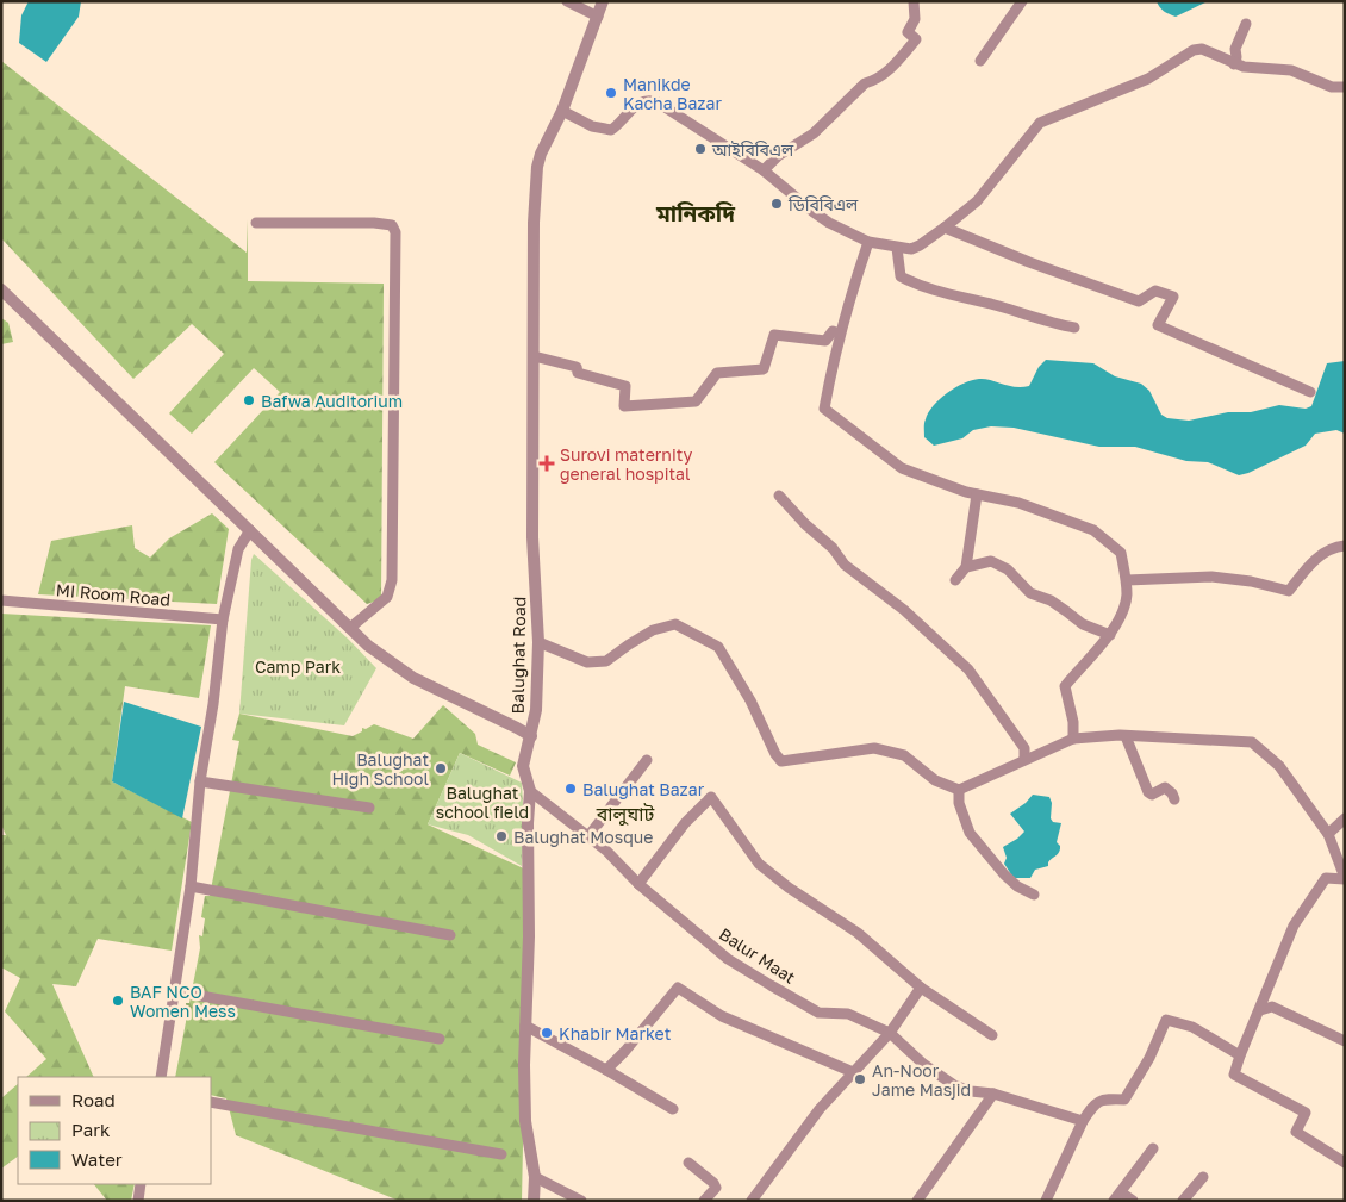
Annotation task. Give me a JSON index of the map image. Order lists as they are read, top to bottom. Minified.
{"streets":{"street":["MI Room Road","Balughat Road","Balur Maat"]},"crossings":[["Balughat Road","Balur Maat"]],"districts":["মানিকদি","বালুঘাট"],"parks":["Camp Park","Balughat school field"],"places":{"other":["Manikde Kacha Bazar","আইবিবিএল","ডিবিবিএল","Bafwa Auditorium","Balughat High School","Balughat Bazar","Balughat Mosque","BAF NCO Women Mess","Khabir Market","An-Noor Jame Masjid"],"health":["Surovi maternity general hospital"]},"legend":["Road","Park","Water"]}
